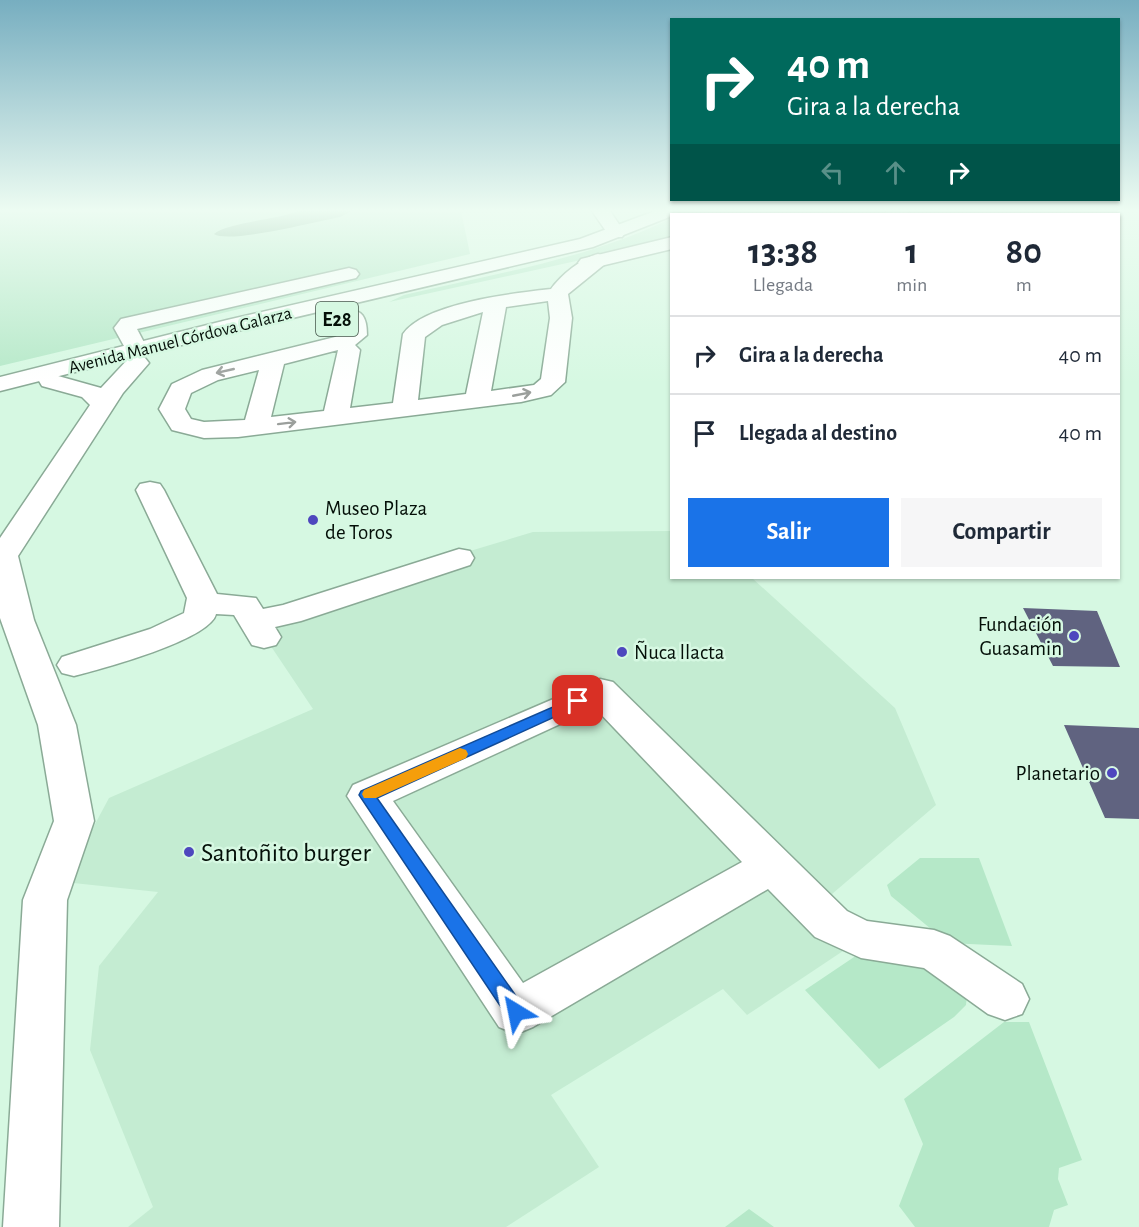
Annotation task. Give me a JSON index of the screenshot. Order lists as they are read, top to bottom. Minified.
{"streets":{"main road":["E28","Avenida Manuel Córdova Galarza"]},"places":["Museo Plaza de Toros","Fundación Guasamin","Ñuca llacta","Planetario","Santoñito burger"],"page":{"turn":["40 m","Gira a la derecha"],"eta":["13:38","Llegada","1","min","80","m"],"list":[{"name":"Gira a la derecha","value":"40 m"},{"name":"Llegada al destino","value":"40 m"}],"buttons":["Salir","Compartir"]}}
